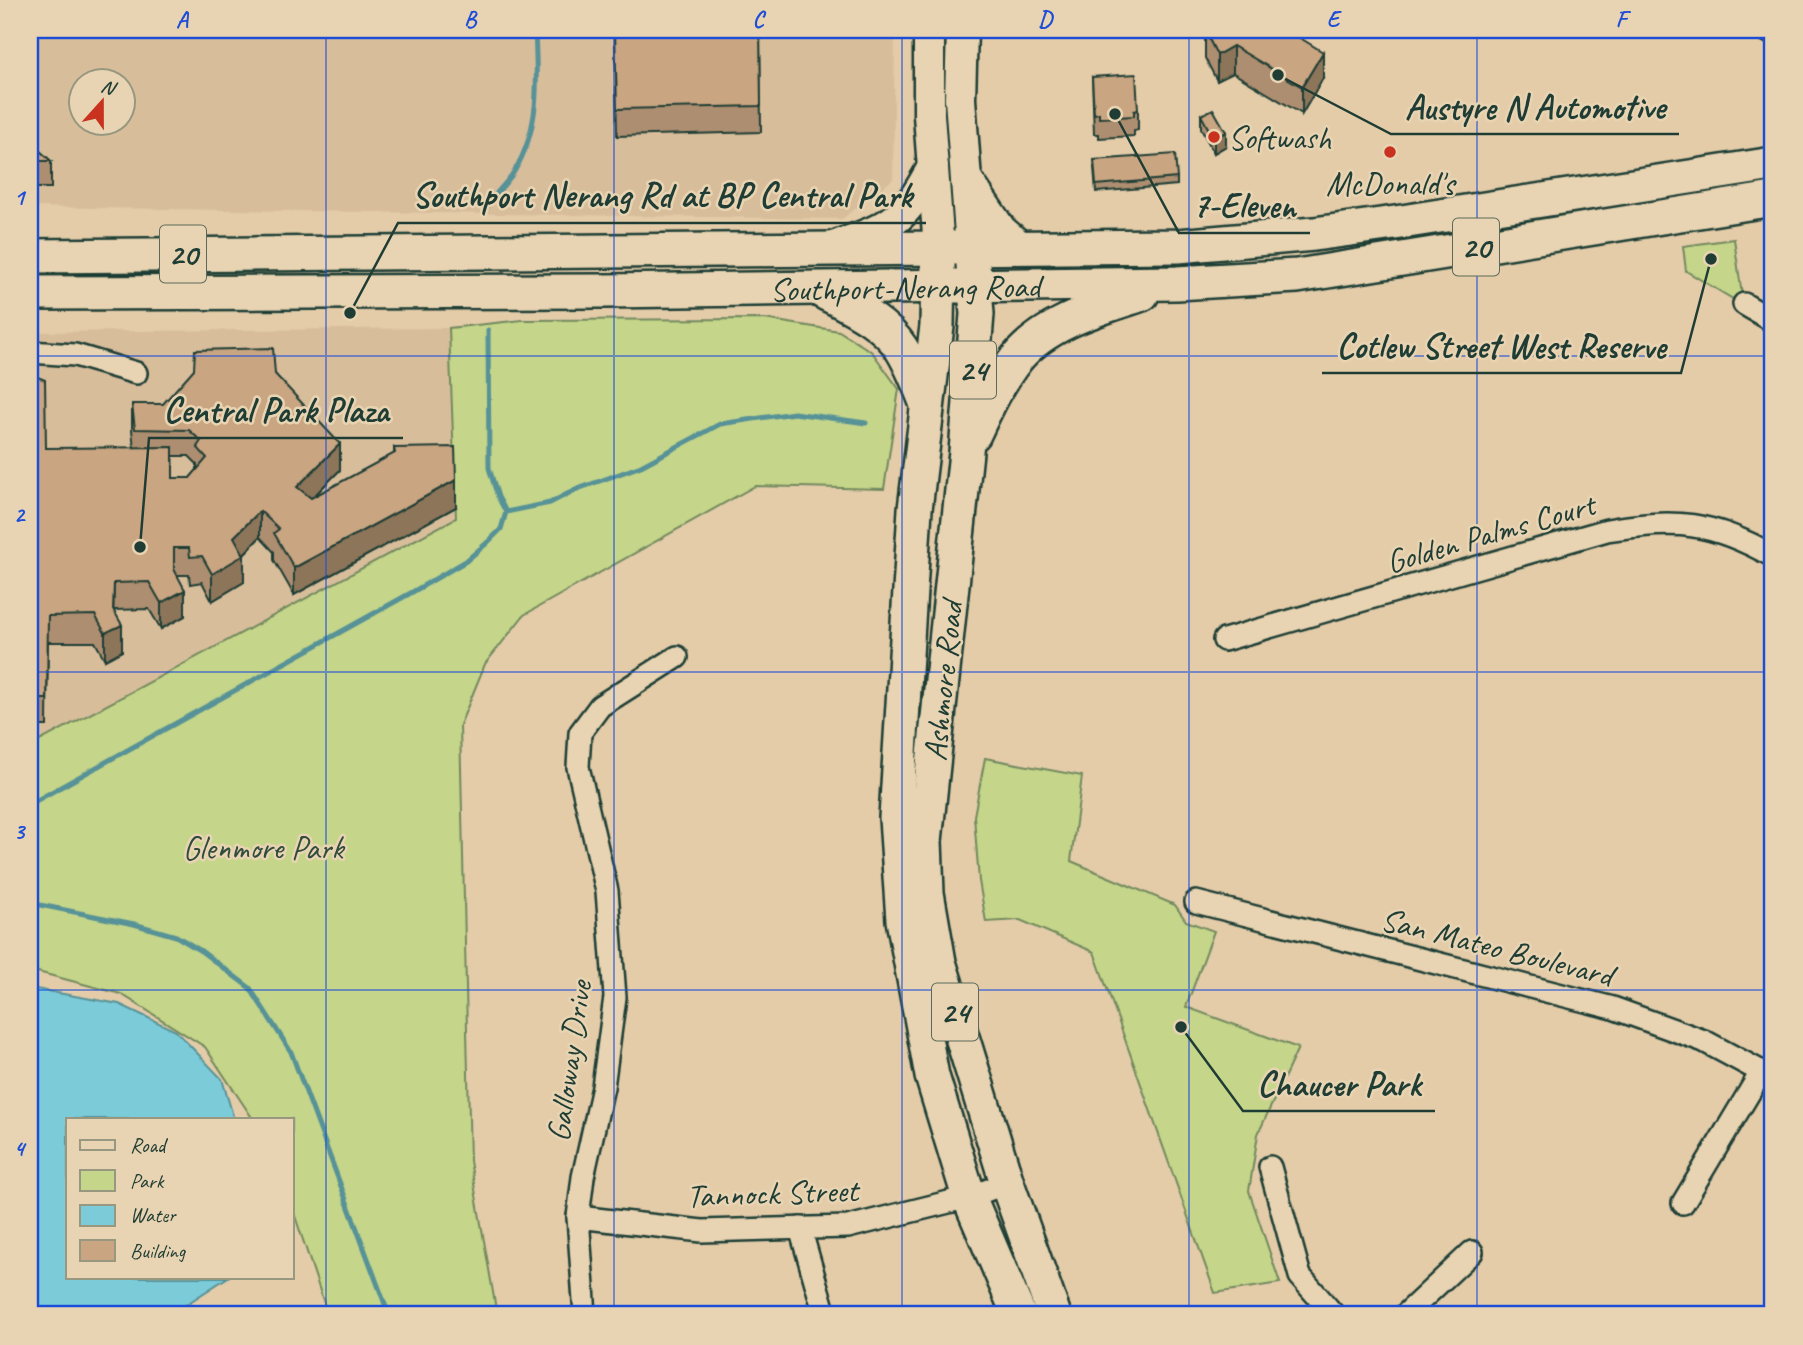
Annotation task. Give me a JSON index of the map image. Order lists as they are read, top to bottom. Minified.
{"streets":{"main road":["20","Southport-Nerang Road","24","Ashmore Road"],"street":["Golden Palms Court","San Mateo Boulevard","Galloway Drive","Tannock Street"]},"crossings":[["Southport-Nerang Road","Ashmore Road"],["Ashmore Road","Tannock Street"],["Galloway Drive","Tannock Street"]],"parks":["Glenmore Park"],"places":["Austyre N Automotive","7-Eleven","Softwash","McDonald's","Cotlew Street West Reserve","Southport Nerang Rd at BP Central Park","Central Park Plaza","Chaucer Park"],"legend":["Road","Park","Water","Building"],"north":"top","grid":{"columns":["A","B","C","D","E","F"],"rows":["1","2","3","4"]}}
